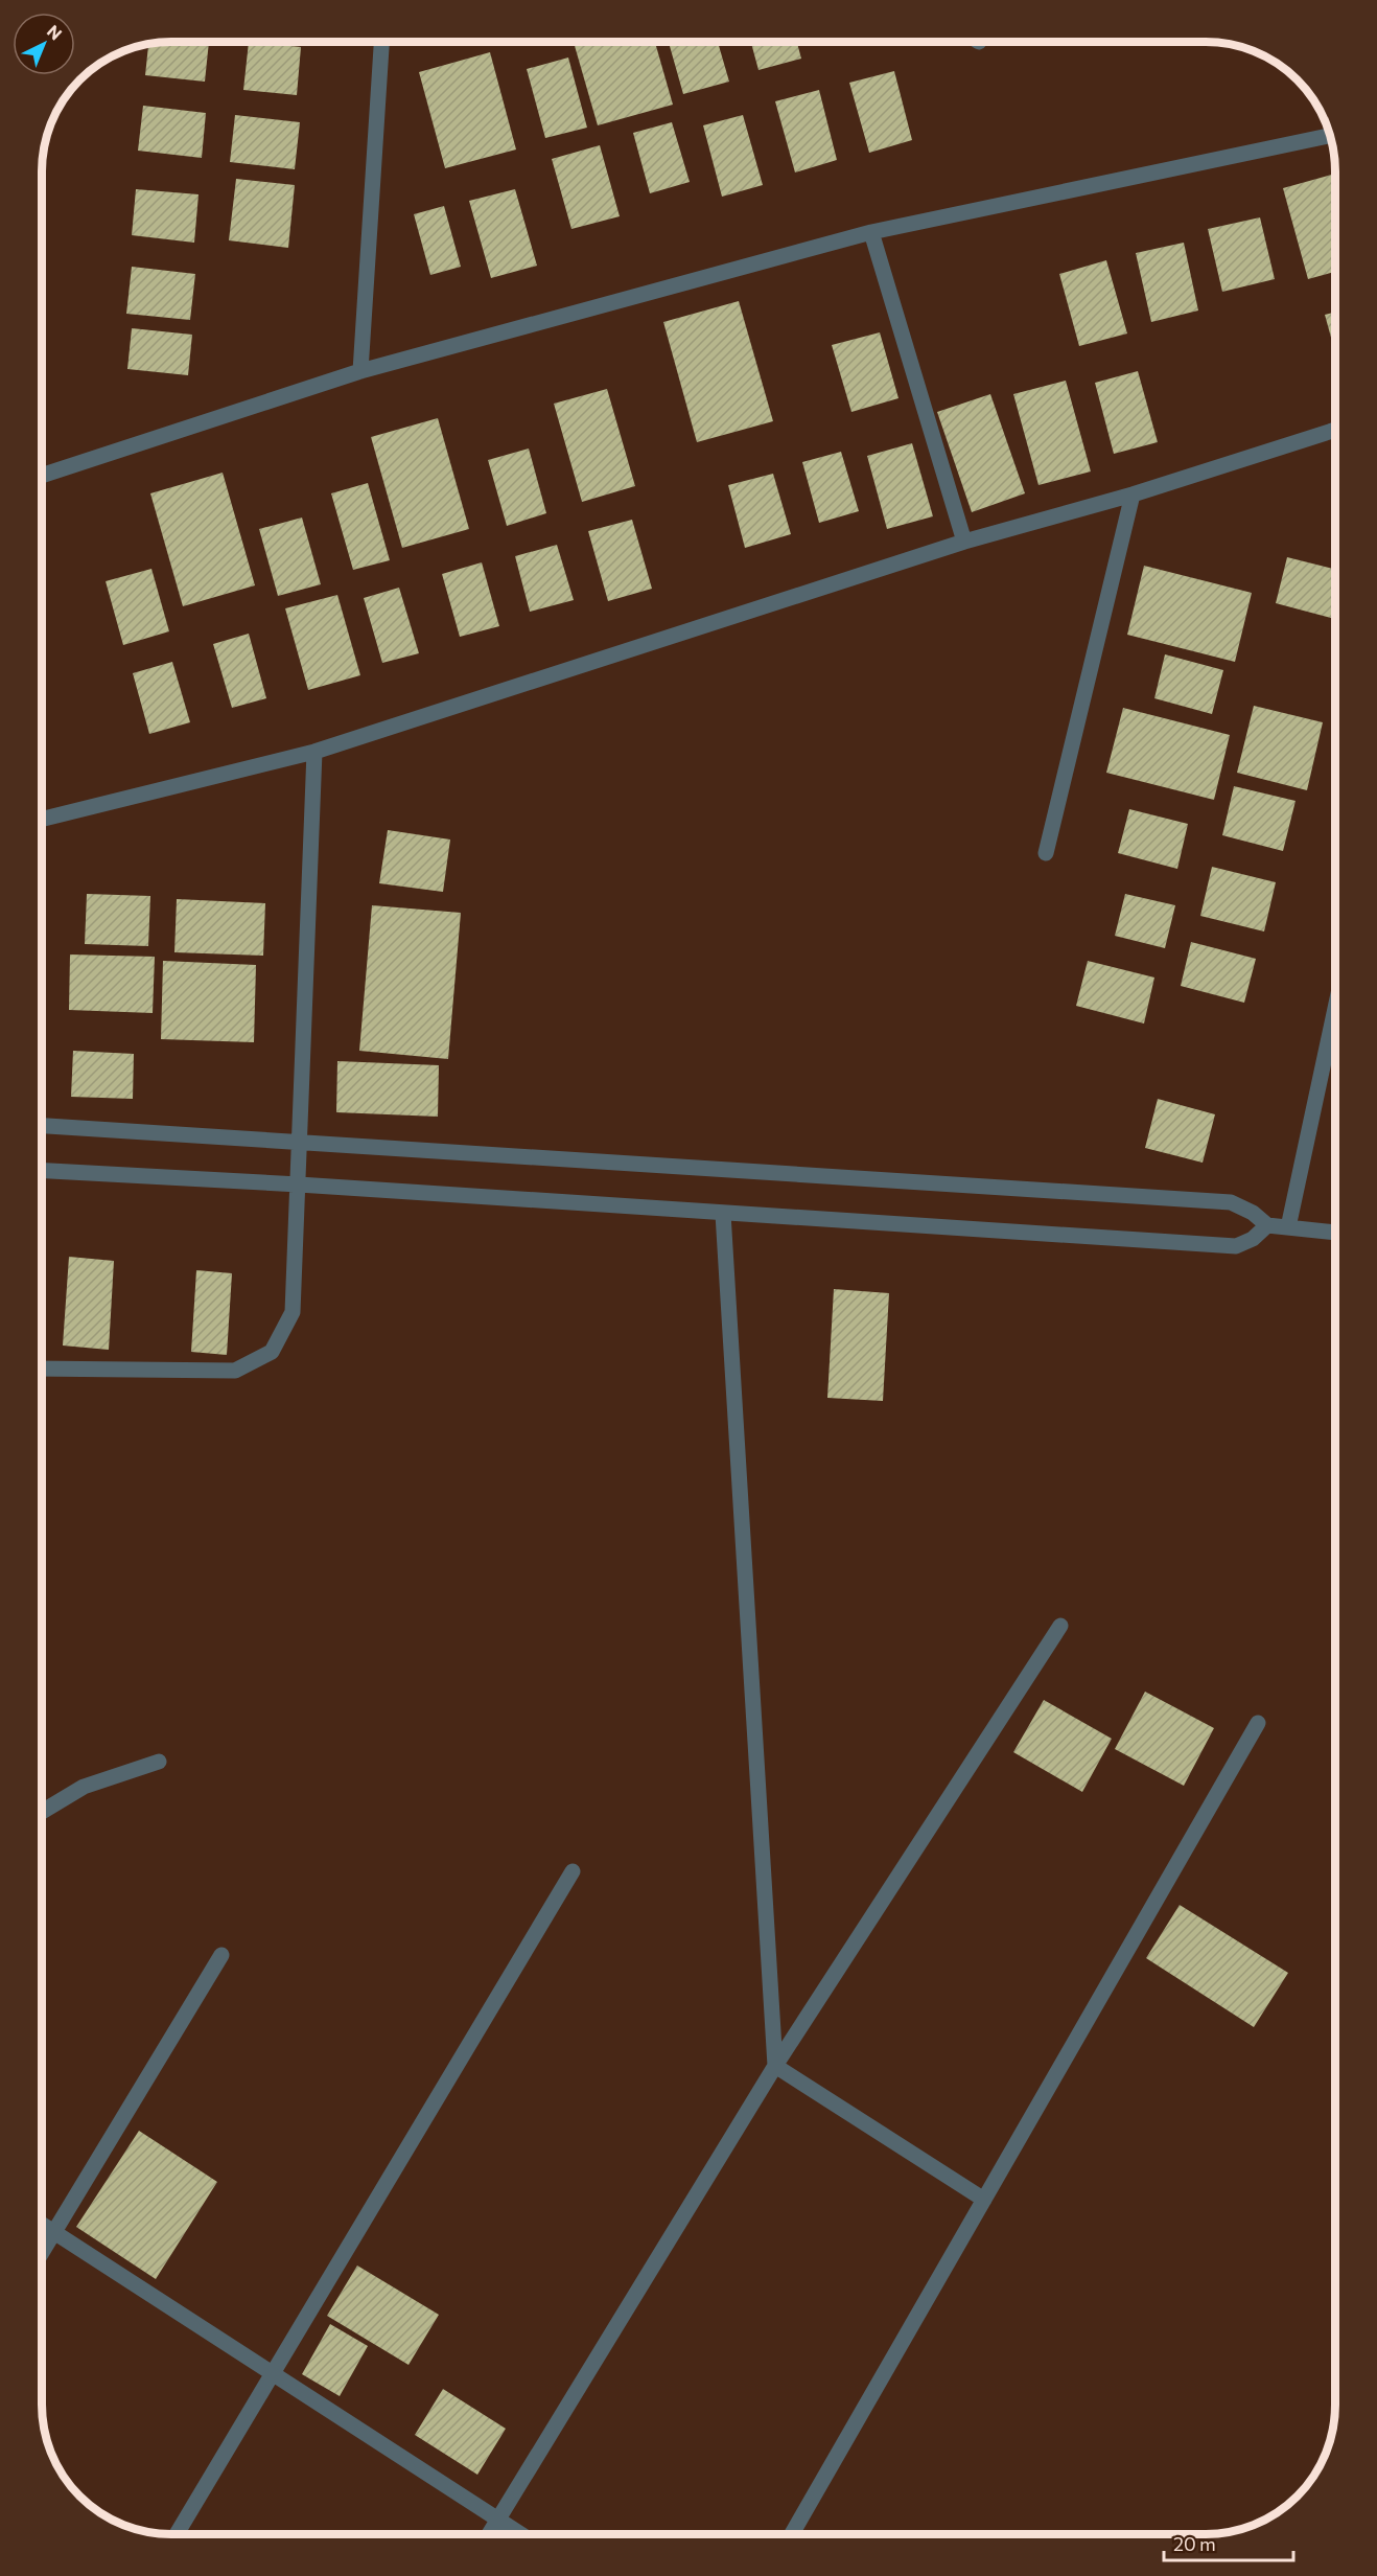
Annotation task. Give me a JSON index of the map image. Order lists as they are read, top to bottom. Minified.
{"scale_bar":"20 m","north":"top right"}
